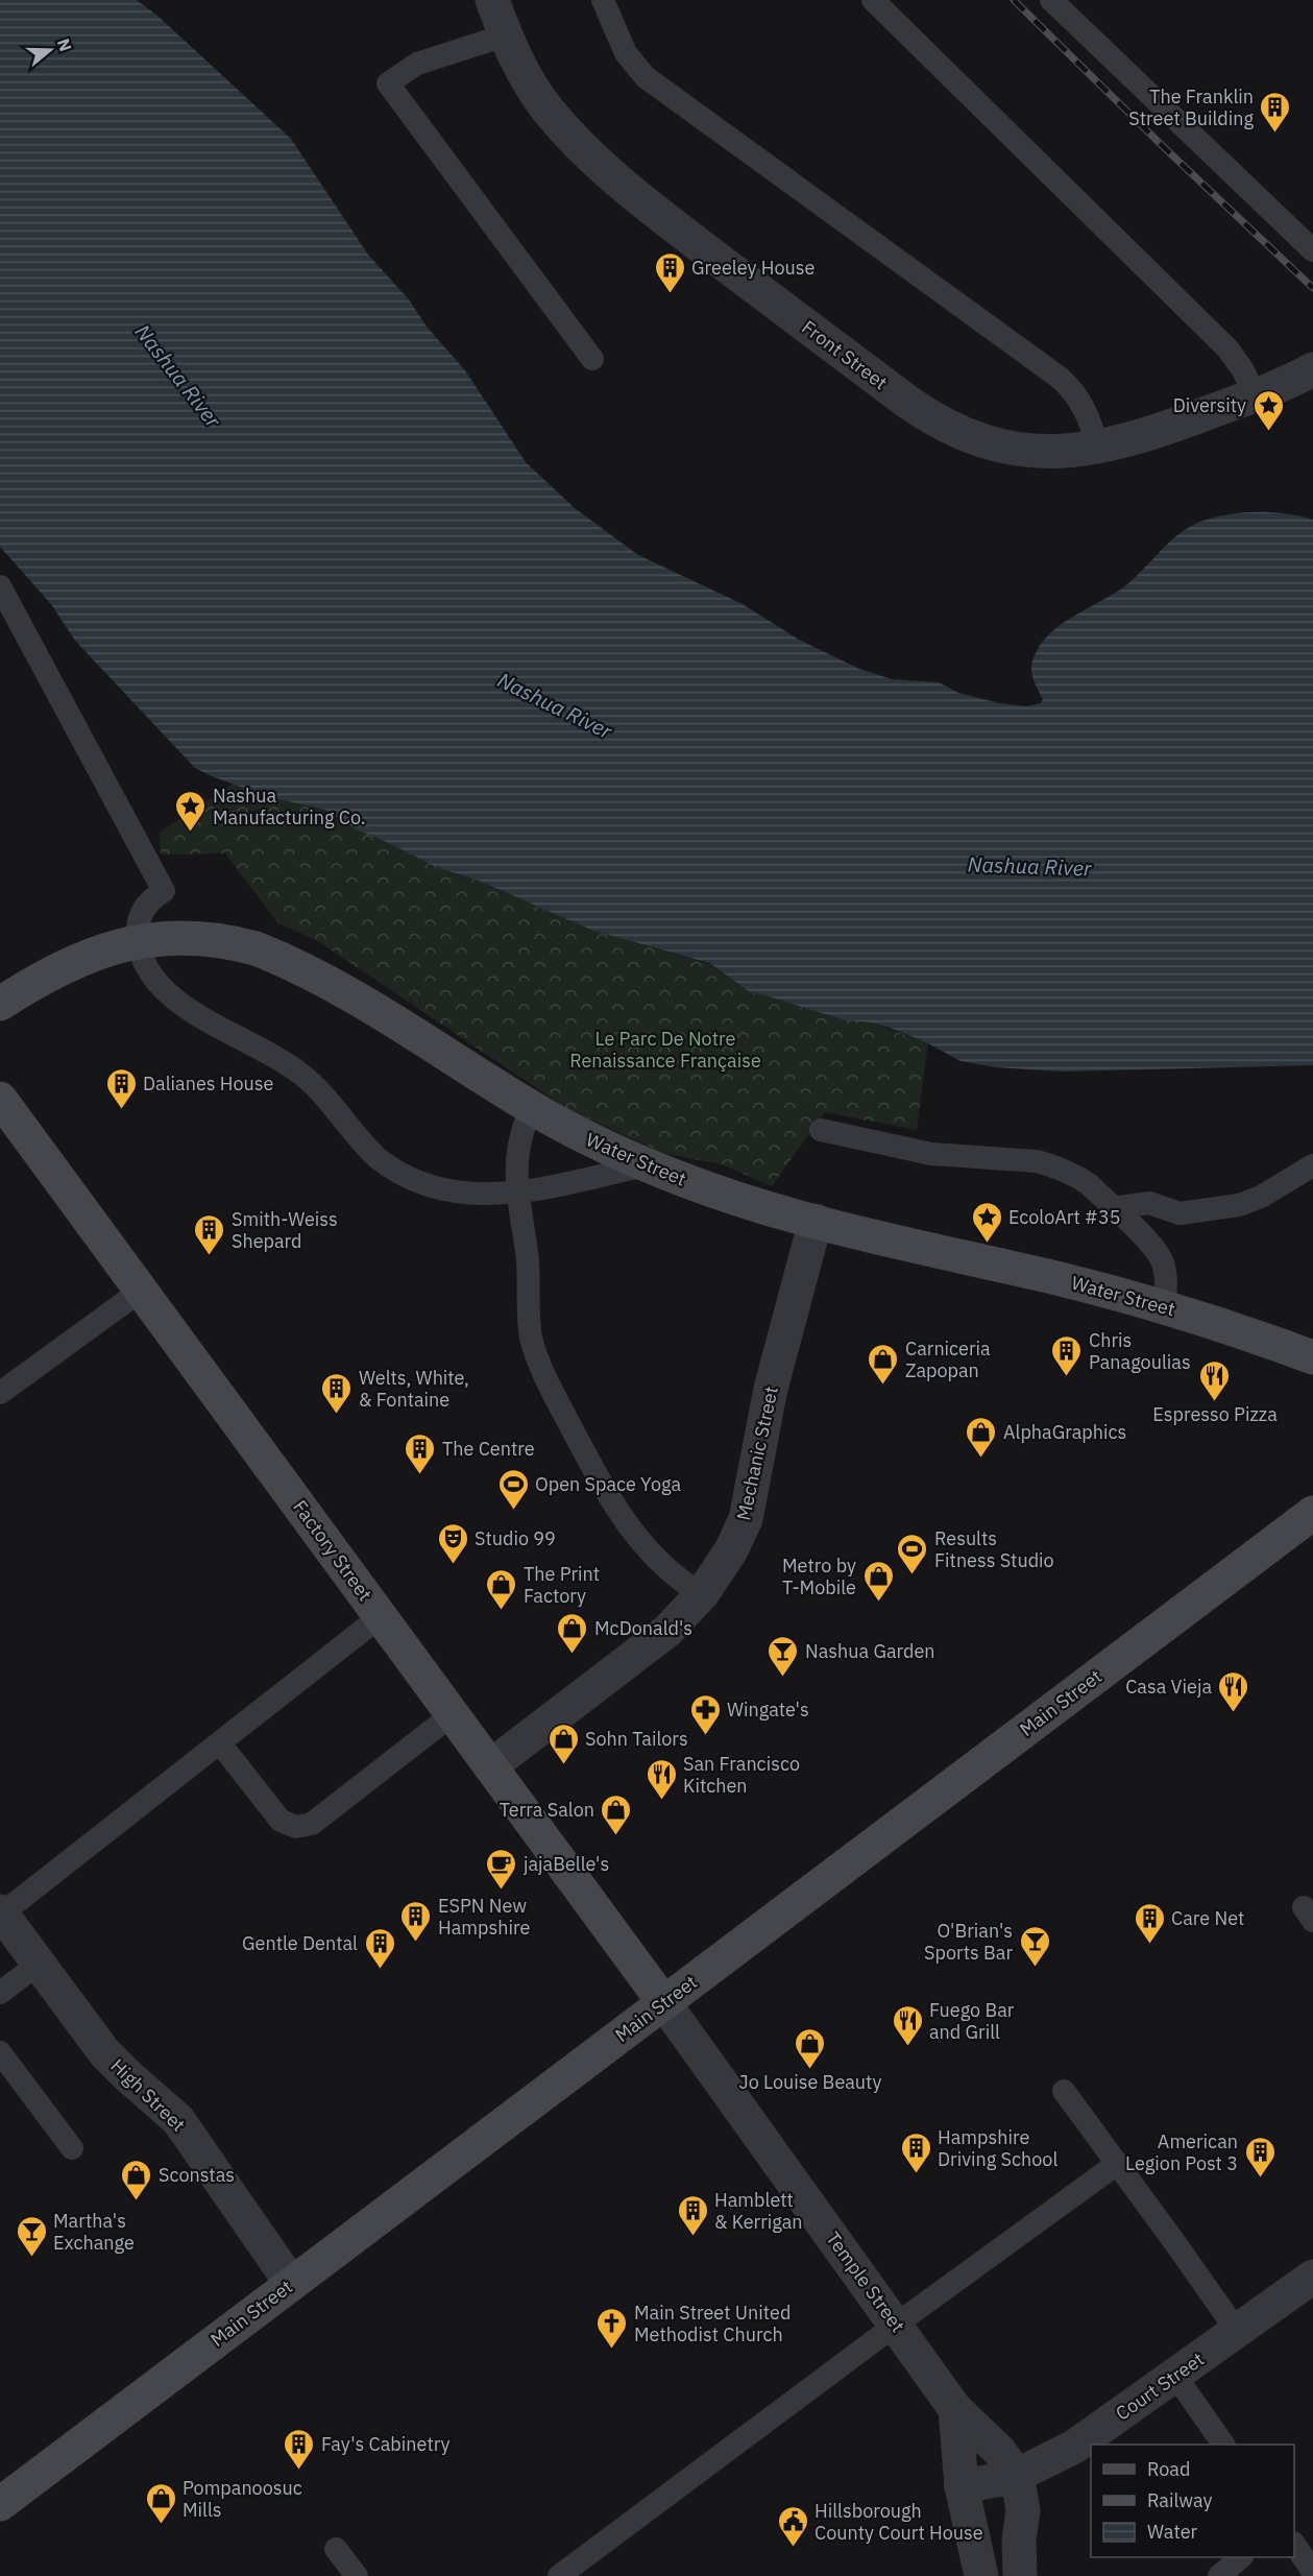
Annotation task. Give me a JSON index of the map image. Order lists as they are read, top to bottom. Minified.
{"streets":{"main road":["Water Street","Factory Street","Main Street"],"street":["Front Street","Mechanic Street","High Street","Temple Street","Court Street"]},"crossings":[["Water Street","Mechanic Street"],["Mechanic Street","Factory Street"],["Factory Street","Main Street"],["Factory Street","Temple Street"],["Main Street","High Street"],["Main Street","Temple Street"],["Temple Street","Court Street"]],"water":["Nashua River"],"parks":["Le Parc De Notre Renaissance Française"],"places":{"building":["The Franklin Street Building","Greeley House","Dalianes House","Smith-Weiss Shepard","Chris Panagoulias","Welts, White, & Fontaine","The Centre","ESPN New Hampshire","Care Net","Gentle Dental","Hampshire Driving School","American Legion Post 3","Hamblett & Kerrigan","Fay's Cabinetry"],"place":["Diversity","Nashua Manufacturing Co.","EcoloArt #35"],"shop":["Carniceria Zapopan","AlphaGraphics","Metro by T-Mobile","The Print Factory","McDonald's","Sohn Tailors","Terra Salon","Jo Louise Beauty","Sconstas","Pompanoosuc Mills"],"restaurant":["Espresso Pizza","Casa Vieja","San Francisco Kitchen","Fuego Bar and Grill"],"sports":["Open Space Yoga","Results Fitness Studio"],"theatre":["Studio 99"],"bar":["Nashua Garden","O'Brian's Sports Bar","Martha's Exchange"],"pharmacy":["Wingate's"],"cafe":["jajaBelle's"],"church":["Main Street United Methodist Church"],"public building":["Hillsborough County Court House"]},"legend":["Road","Railway","Water"],"north":"right"}
